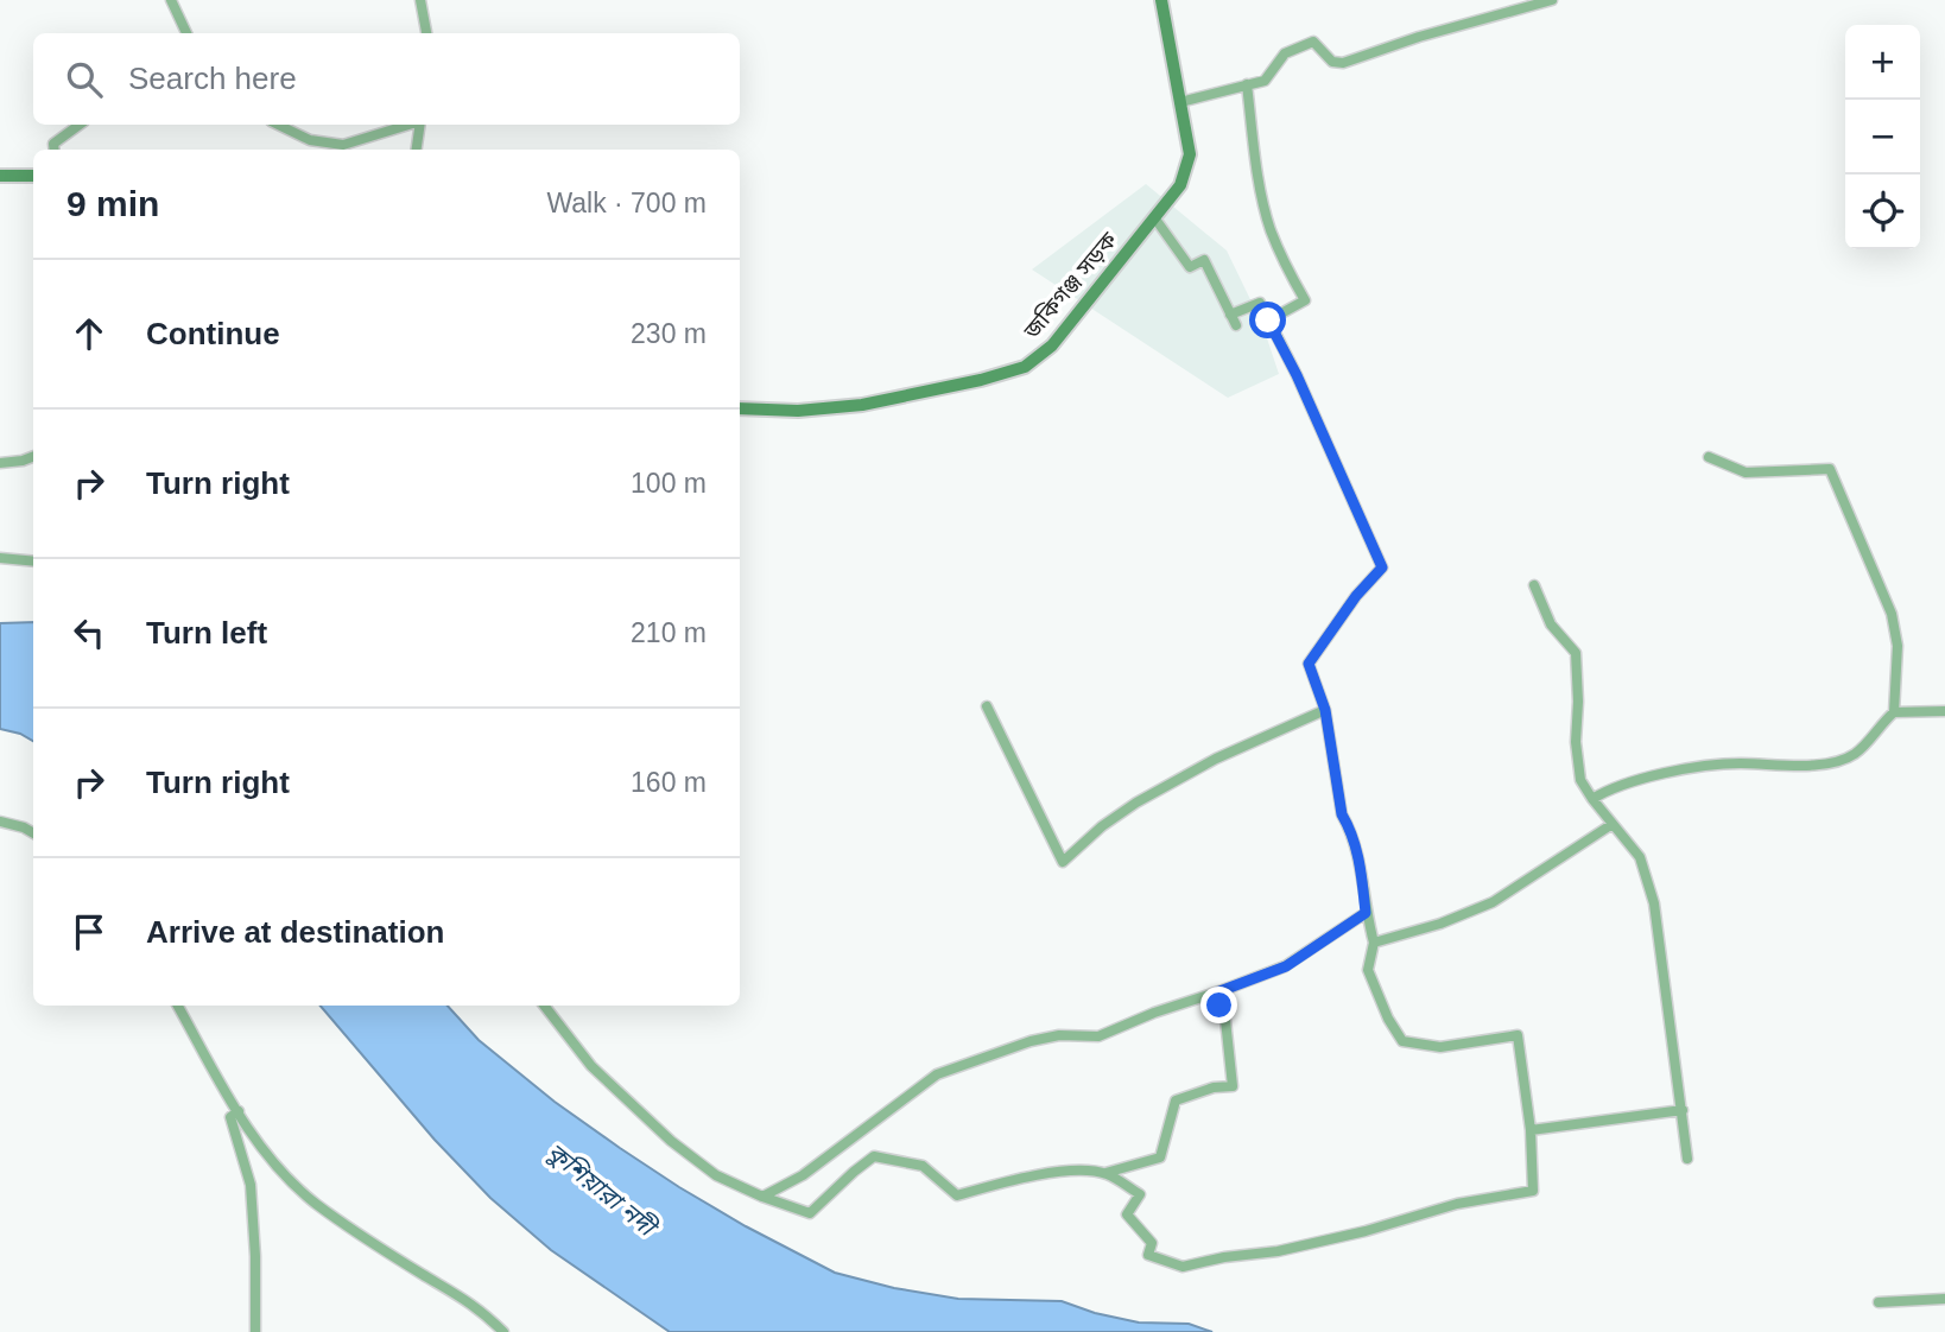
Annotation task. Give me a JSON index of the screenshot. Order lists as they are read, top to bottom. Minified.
{"streets":{"main road":["জকিগঞ্জ সড়ক"]},"water":["কুশিয়ারা নদী"],"page":{"map_buttons":["+","−"],"search":"Search here","heading":["9 min","Walk · 700 m"],"list":[["Continue","230 m"],["Turn right","100 m"],["Turn left","210 m"],["Turn right","160 m"],"Arrive at destination"]}}
